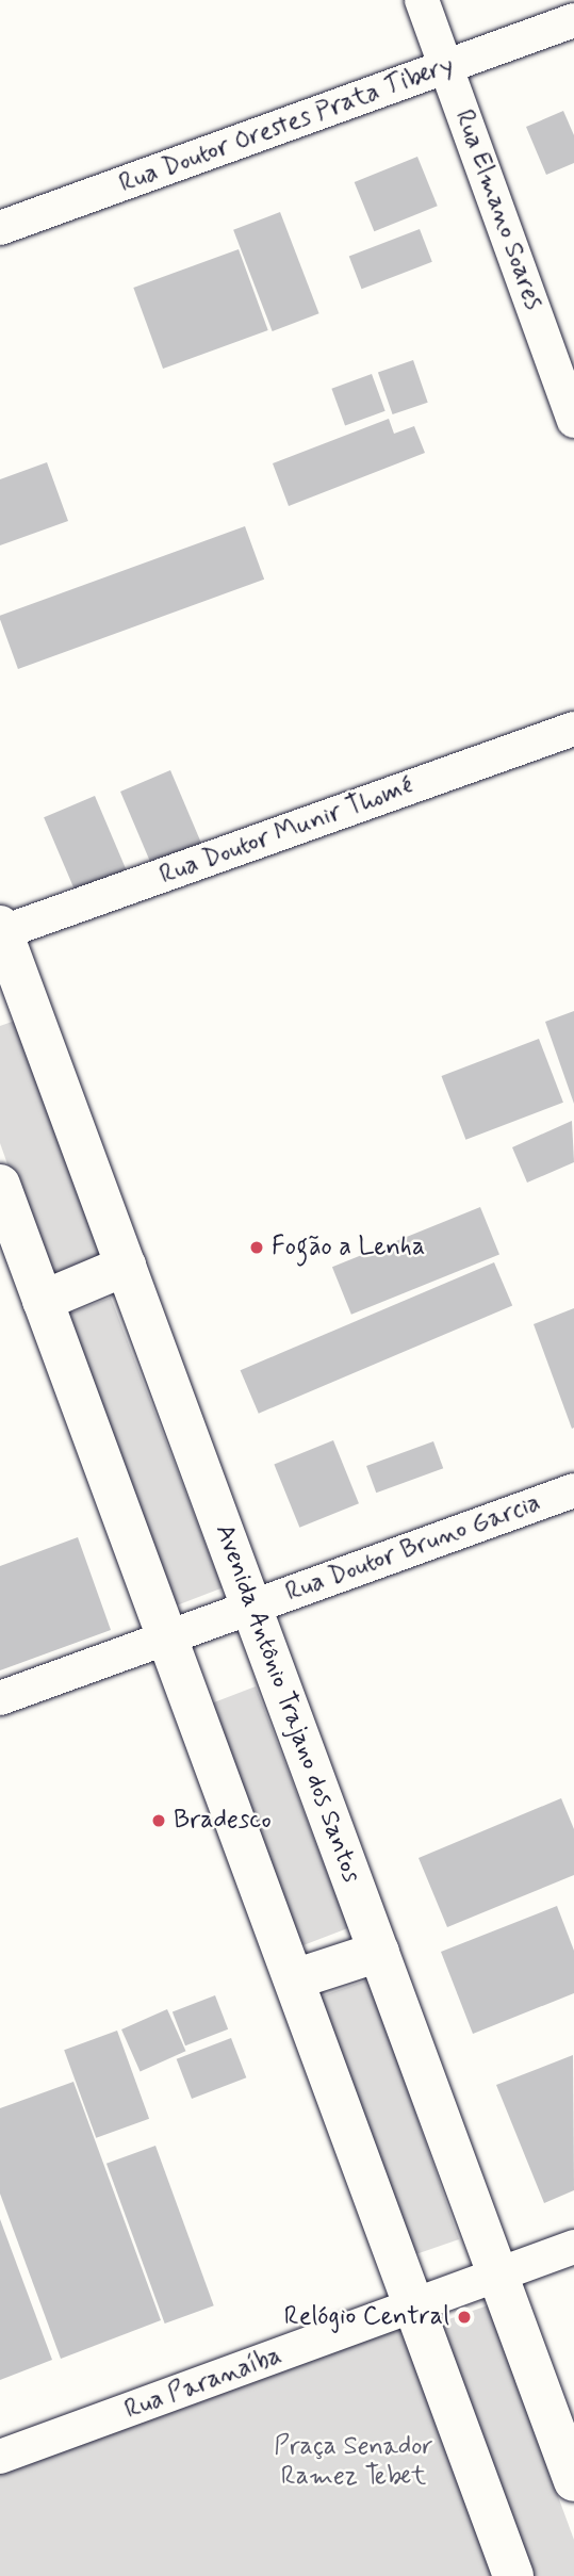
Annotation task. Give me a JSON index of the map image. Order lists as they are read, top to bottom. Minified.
{"streets":{"main road":["Avenida Antônio Trajano dos Santos"],"street":["Rua Doutor Orestes Prata Tibery","Rua Elmano Soares","Rua Doutor Munir Thomé","Rua Doutor Bruno Garcia","Rua Paranaíba"]},"crossings":[["Rua Doutor Orestes Prata Tibery","Rua Elmano Soares"],["Rua Doutor Munir Thomé","Avenida Antônio Trajano dos Santos"],["Rua Doutor Bruno Garcia","Avenida Antônio Trajano dos Santos"],["Avenida Antônio Trajano dos Santos","Rua Paranaíba"]],"parks":["Praça Senador Ramez Tebet"],"places":["Fogão a Lenha","Bradesco","Relógio Central"]}
